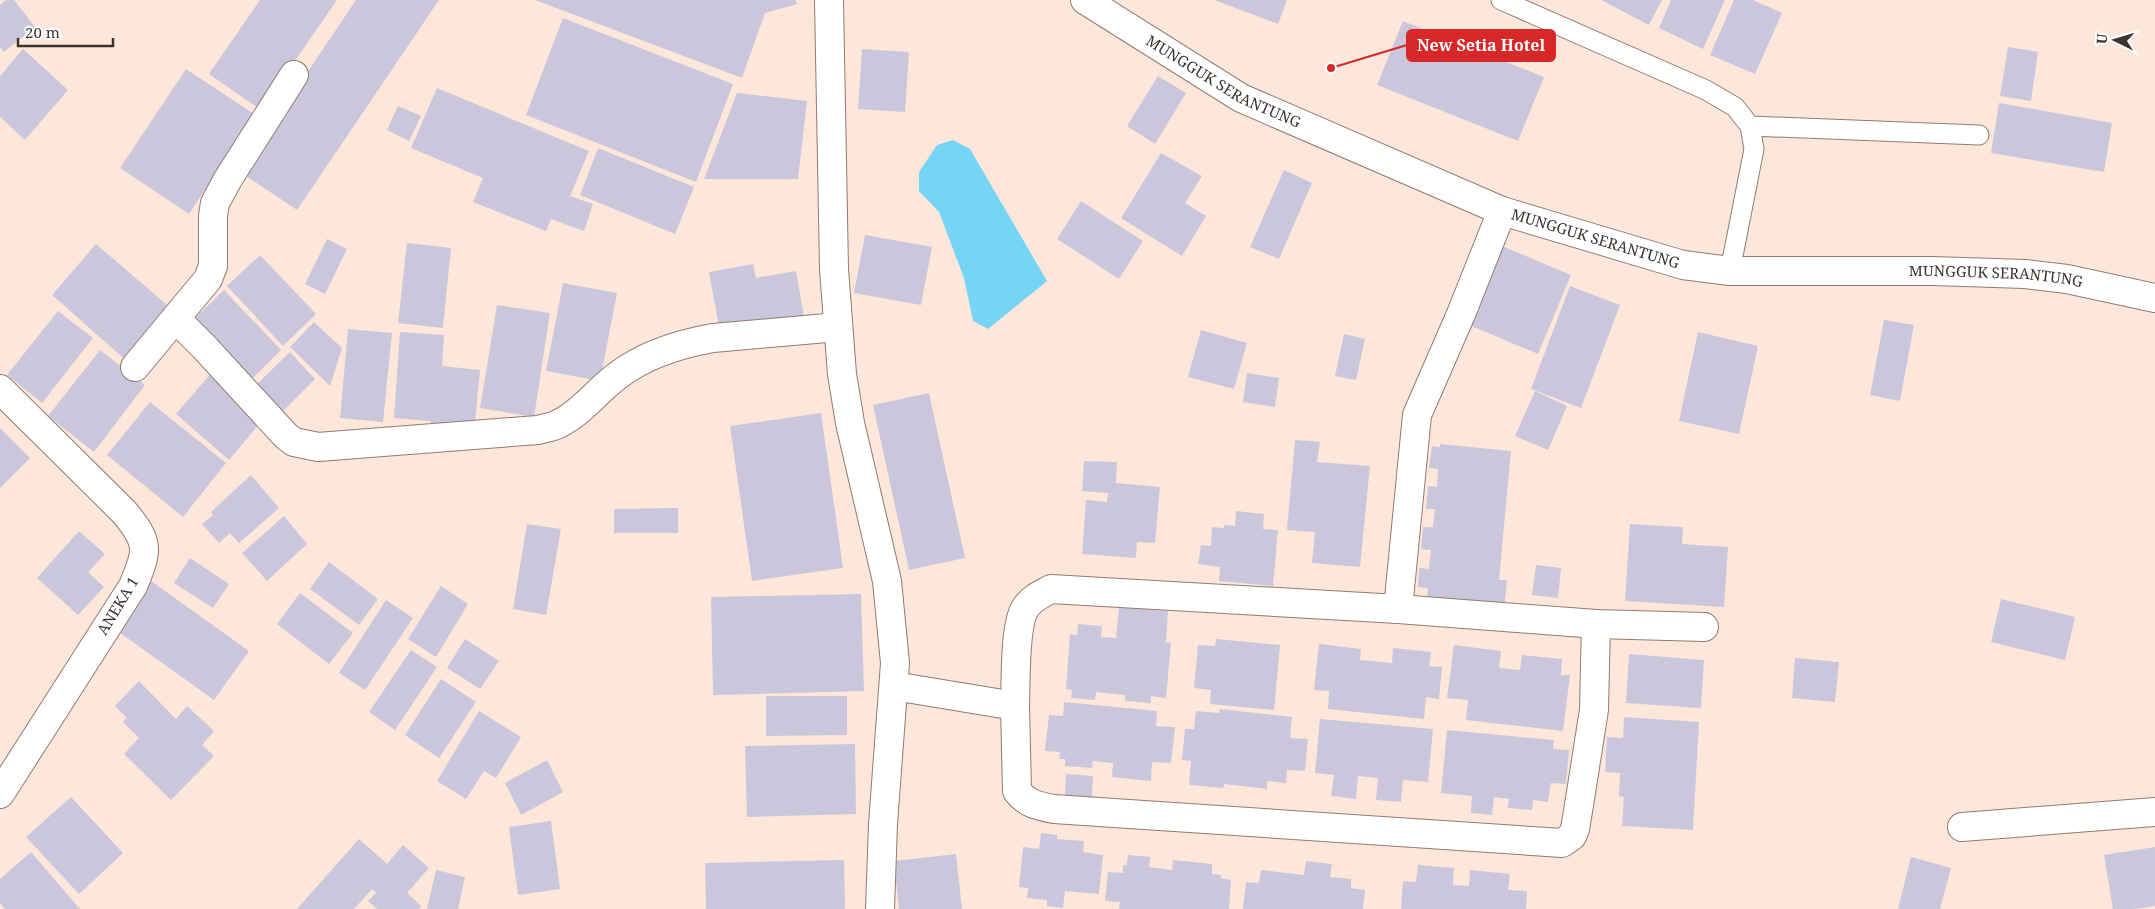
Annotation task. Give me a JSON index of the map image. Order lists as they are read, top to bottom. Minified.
{"streets":{"street":["MUNGGUK SERANTUNG","ANEKA 1"]},"places":["New Setia Hotel"],"scale_bar":"20 m","north":"left"}
